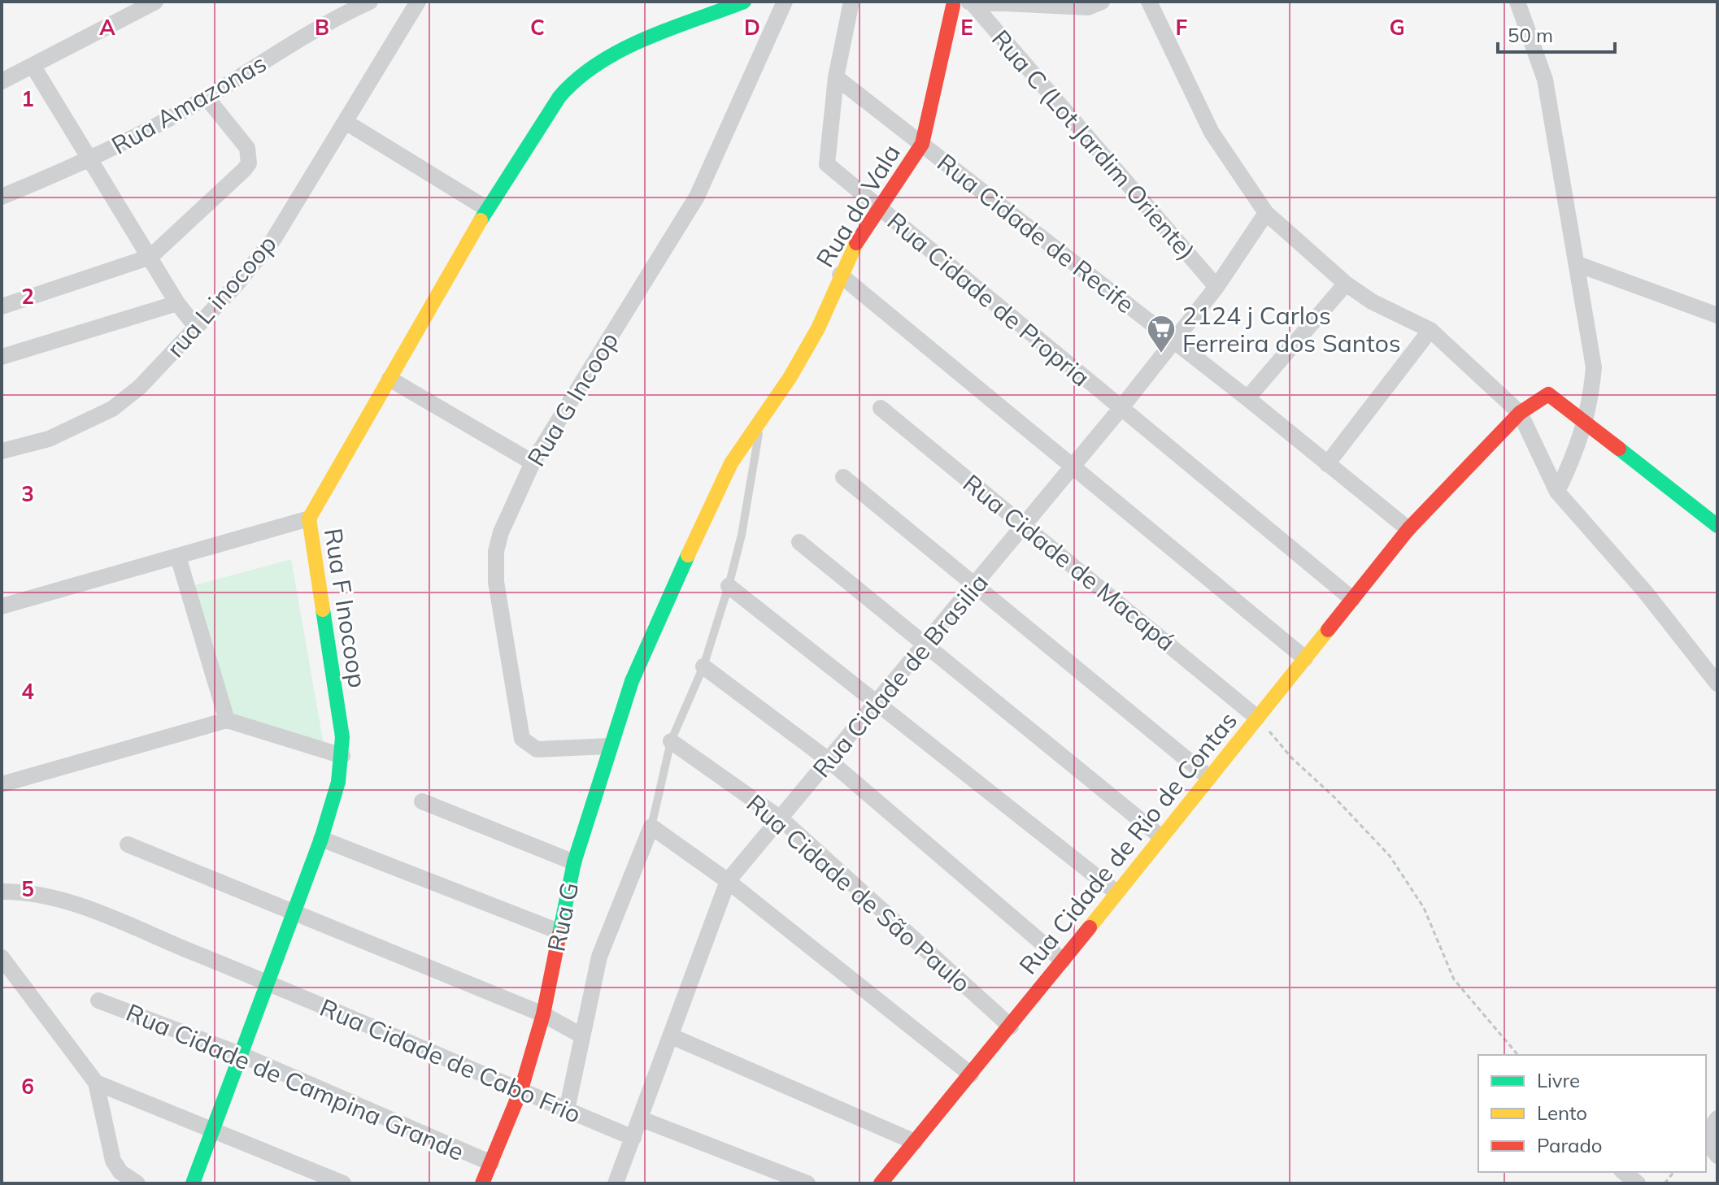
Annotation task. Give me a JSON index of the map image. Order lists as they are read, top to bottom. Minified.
{"streets":{"street":["Rua Amazonas","Rua C (Lot Jardim Oriente)","Rua do Vala","Rua Cidade de Recife","rua L inocoop","Rua Cidade de Propria","Rua G Incoop","Rua Cidade de Macapá","Rua F Inocoop","Rua Cidade de Brasilia","Rua Cidade de Rio de Contas","Rua Cidade de São Paulo","Rua G","Rua Cidade de Cabo Frio","Rua Cidade de Campina Grande"]},"crossings":[["Rua C (Lot Jardim Oriente)","Rua Cidade de Brasilia"],["Rua do Vala","Rua Cidade de Recife"],["Rua do Vala","Rua Cidade de Propria"],["Rua do Vala","Rua G"],["Rua Cidade de Recife","Rua Cidade de Propria"],["Rua Cidade de Recife","Rua Cidade de Brasilia"],["Rua Cidade de Recife","Rua Cidade de Rio de Contas"],["Rua Cidade de Propria","Rua Cidade de Brasilia"],["Rua Cidade de Propria","Rua Cidade de Rio de Contas"],["Rua G Incoop","Rua G"],["Rua Cidade de Macapá","Rua Cidade de Brasilia"],["Rua Cidade de Macapá","Rua Cidade de Rio de Contas"],["Rua F Inocoop","Rua Cidade de Cabo Frio"],["Rua F Inocoop","Rua Cidade de Campina Grande"],["Rua Cidade de Brasilia","Rua Cidade de São Paulo"],["Rua Cidade de Brasilia","Rua Cidade de Cabo Frio"],["Rua Cidade de Rio de Contas","Rua Cidade de São Paulo"],["Rua G","Rua Cidade de Cabo Frio"],["Rua G","Rua Cidade de Campina Grande"]],"places":{"supermarket":["2124 j Carlos Ferreira dos Santos"]},"legend":["Livre","Lento","Parado"],"scale_bar":"50 m","grid":{"columns":["A","B","C","D","E","F","G"],"rows":["1","2","3","4","5","6"]}}
